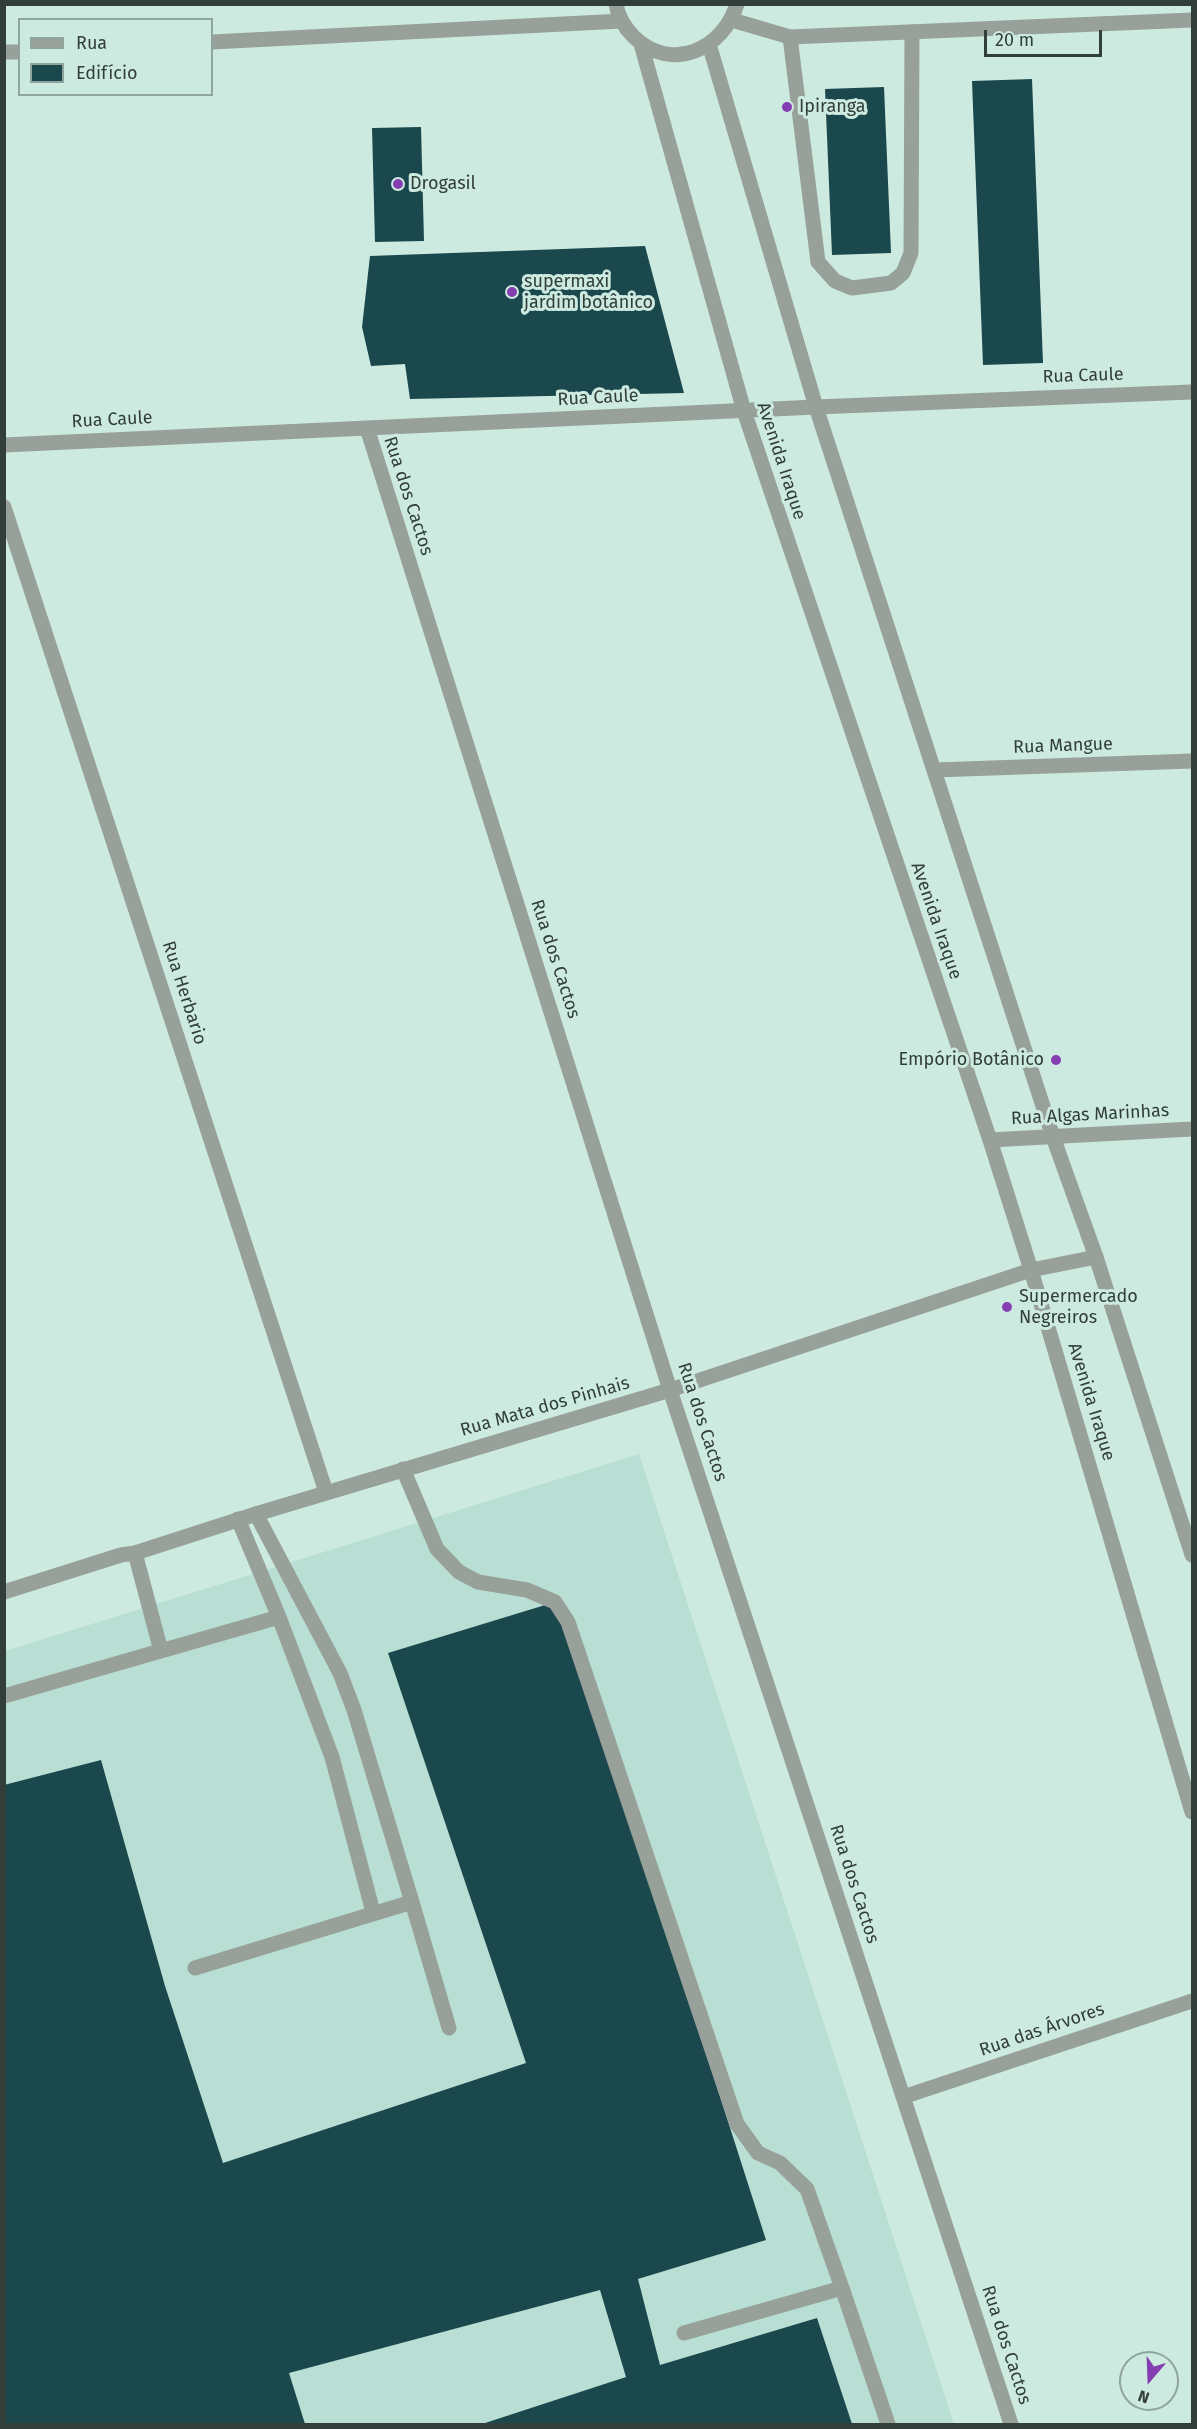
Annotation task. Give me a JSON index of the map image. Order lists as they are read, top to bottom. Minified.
{"streets":{"street":["Rua Caule","Avenida Iraque","Rua dos Cactos","Rua Mangue","Rua Herbario","Rua Algas Marinhas","Rua Mata dos Pinhais","Rua das Árvores"]},"crossings":[["Rua Caule","Avenida Iraque"],["Rua Caule","Rua dos Cactos"],["Avenida Iraque","Rua Algas Marinhas"],["Avenida Iraque","Rua Mata dos Pinhais"],["Rua dos Cactos","Rua Mata dos Pinhais"],["Rua dos Cactos","Rua das Árvores"],["Rua Herbario","Rua Mata dos Pinhais"]],"places":["Ipiranga","Drogasil","supermaxi jardim botânico","Empório Botânico","Supermercado Negreiros"],"legend":["Rua","Edifício"],"scale_bar":"20 m","north":"bottom"}
